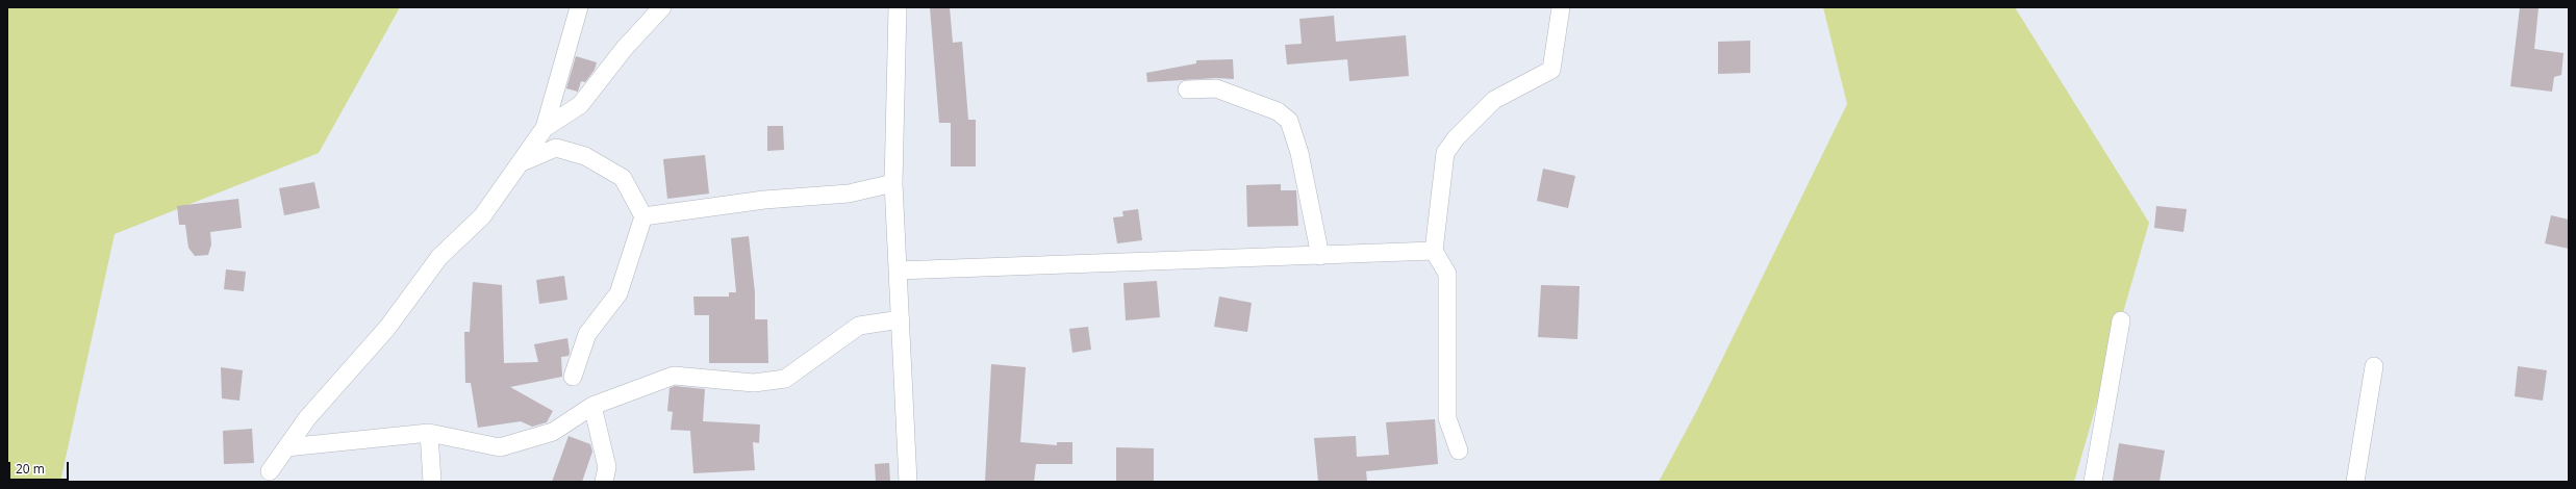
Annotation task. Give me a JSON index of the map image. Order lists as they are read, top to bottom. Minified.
{"scale_bar":"20 m"}
